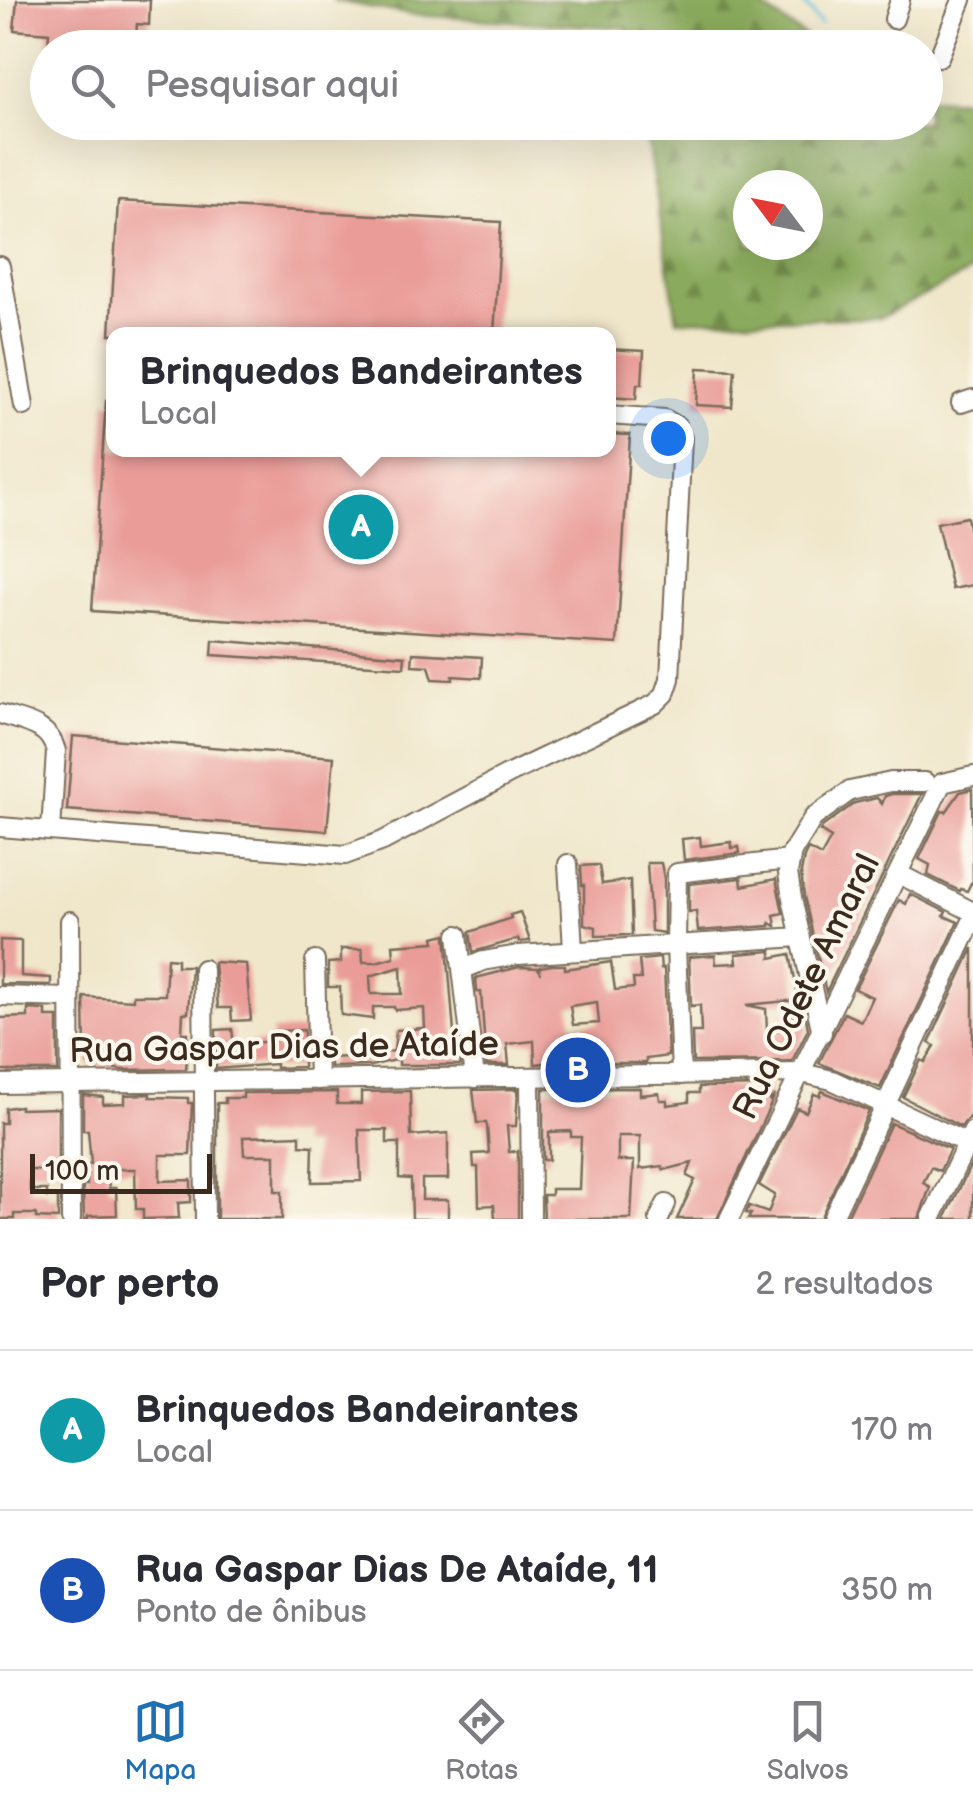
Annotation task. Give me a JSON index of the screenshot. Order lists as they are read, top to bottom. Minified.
{"streets":{"street":["Rua Odete Amaral","Rua Gaspar Dias de Ataíde"]},"crossings":[["Rua Odete Amaral","Rua Gaspar Dias de Ataíde"]],"scale_bar":"100 m","north":"top left","page":{"search":"Pesquisar aqui","popup":["Brinquedos Bandeirantes","Local"],"pins":["A","B"],"scale":"100 m","heading":["Por perto","2 resultados"],"list":[{"mark":"A","name":"Brinquedos Bandeirantes","note":"Local","value":"170 m"},{"mark":"B","name":"Rua Gaspar Dias De Ataíde, 11","note":"Ponto de ônibus","value":"350 m"}],"nav":["Mapa","Rotas","Salvos"]}}
